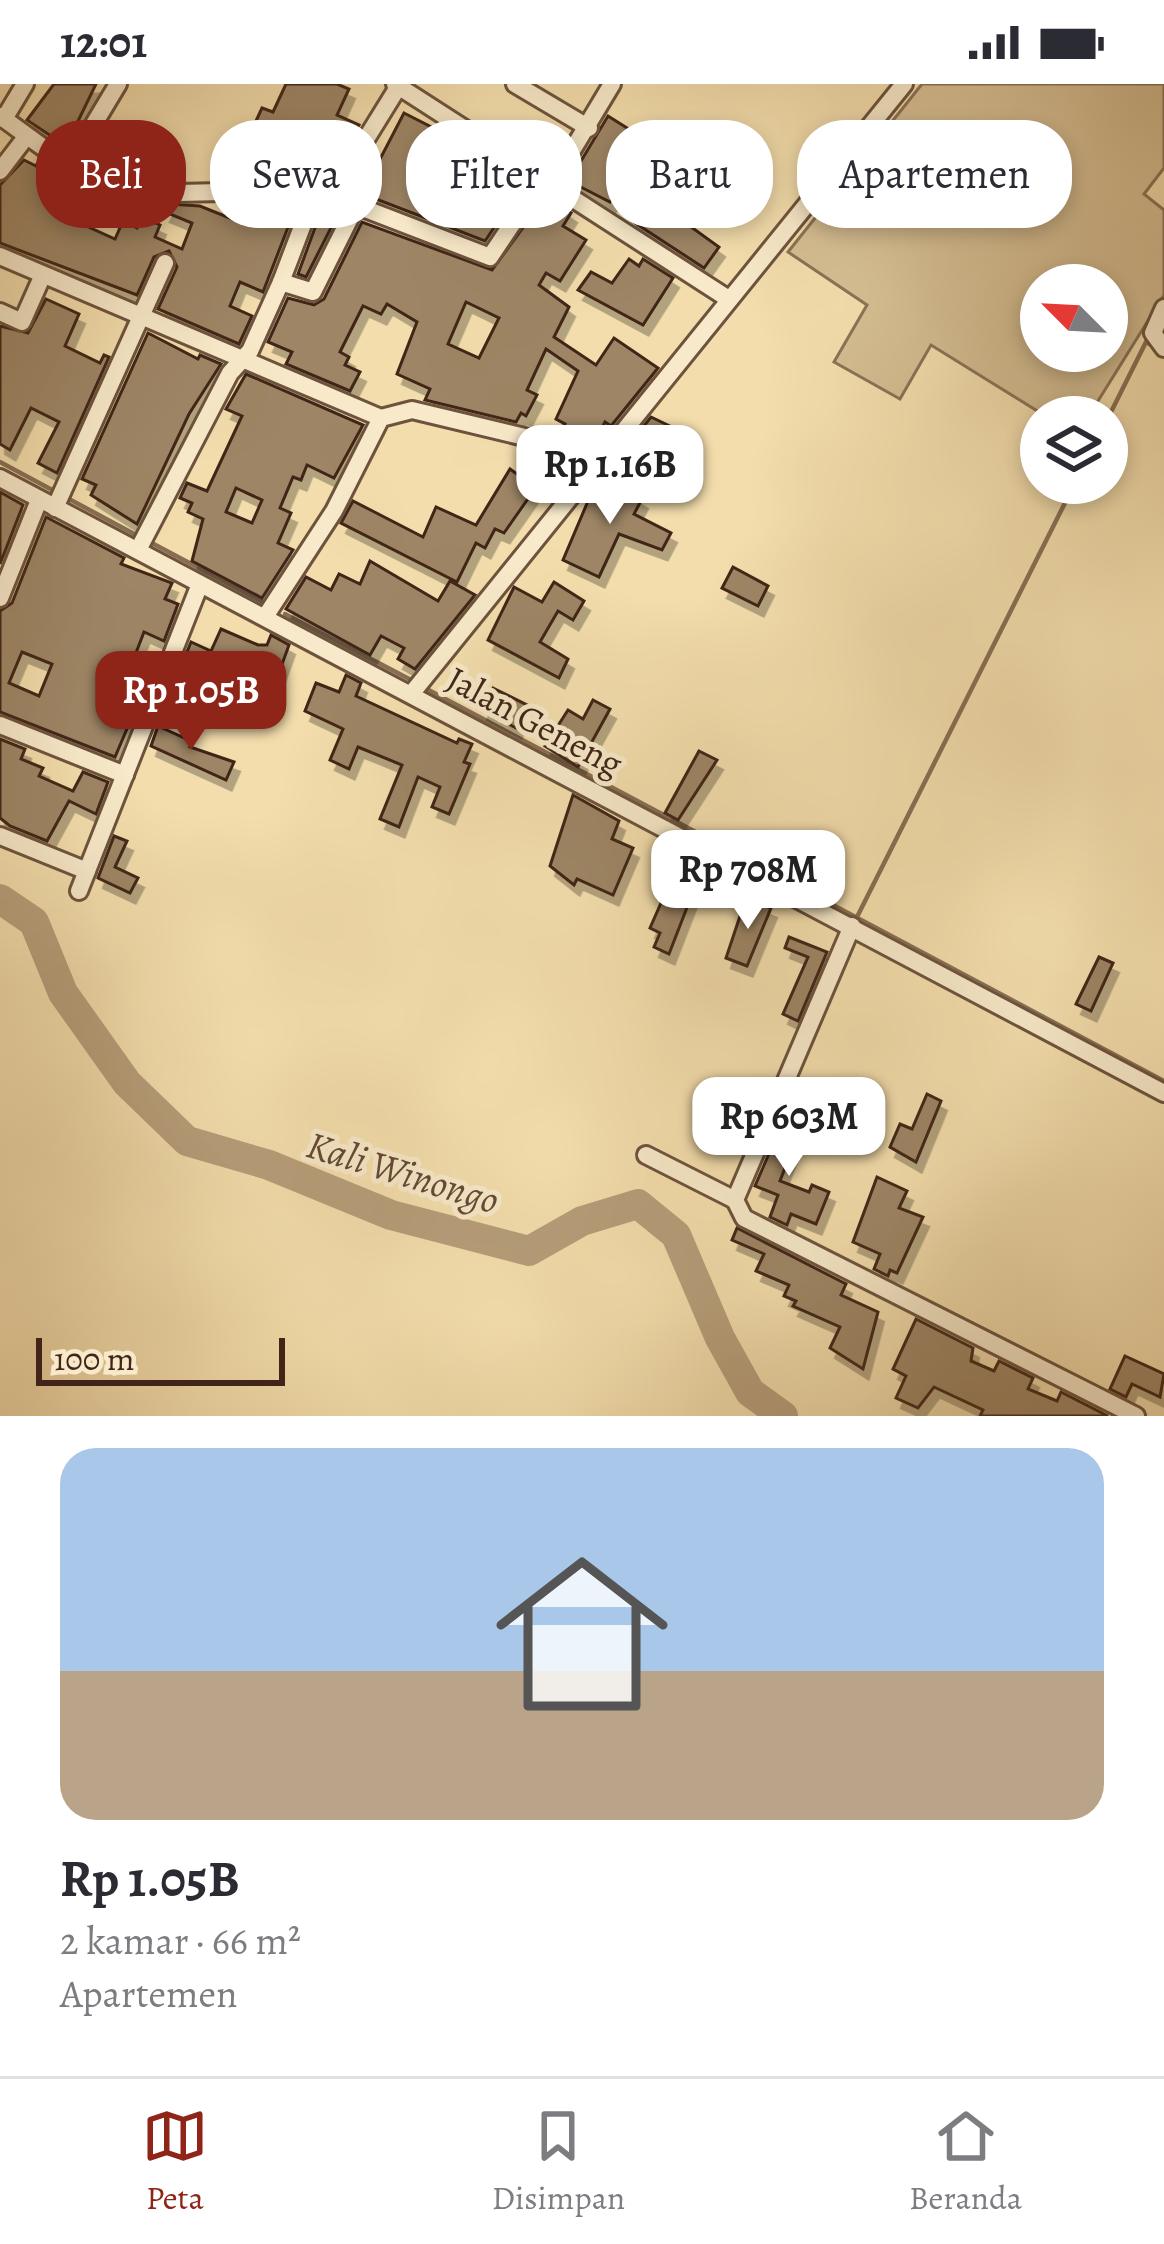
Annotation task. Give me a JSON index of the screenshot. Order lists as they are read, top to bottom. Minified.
{"streets":{"street":["Jalan Geneng"]},"water":["Kali Winongo"],"scale_bar":"100 m","north":"top left","page":{"status":"12:01","chip":["Beli","Sewa","Filter","Baru","Apartemen"],"price":["Rp 1.16B","Rp 1.05B","Rp 708M","Rp 603M"],"scale":"100 m","list":[{"name":"Rp 1.05B","note":"2 kamar · 66 m² · Apartemen"}],"tabs":["Peta","Disimpan","Beranda"]}}
